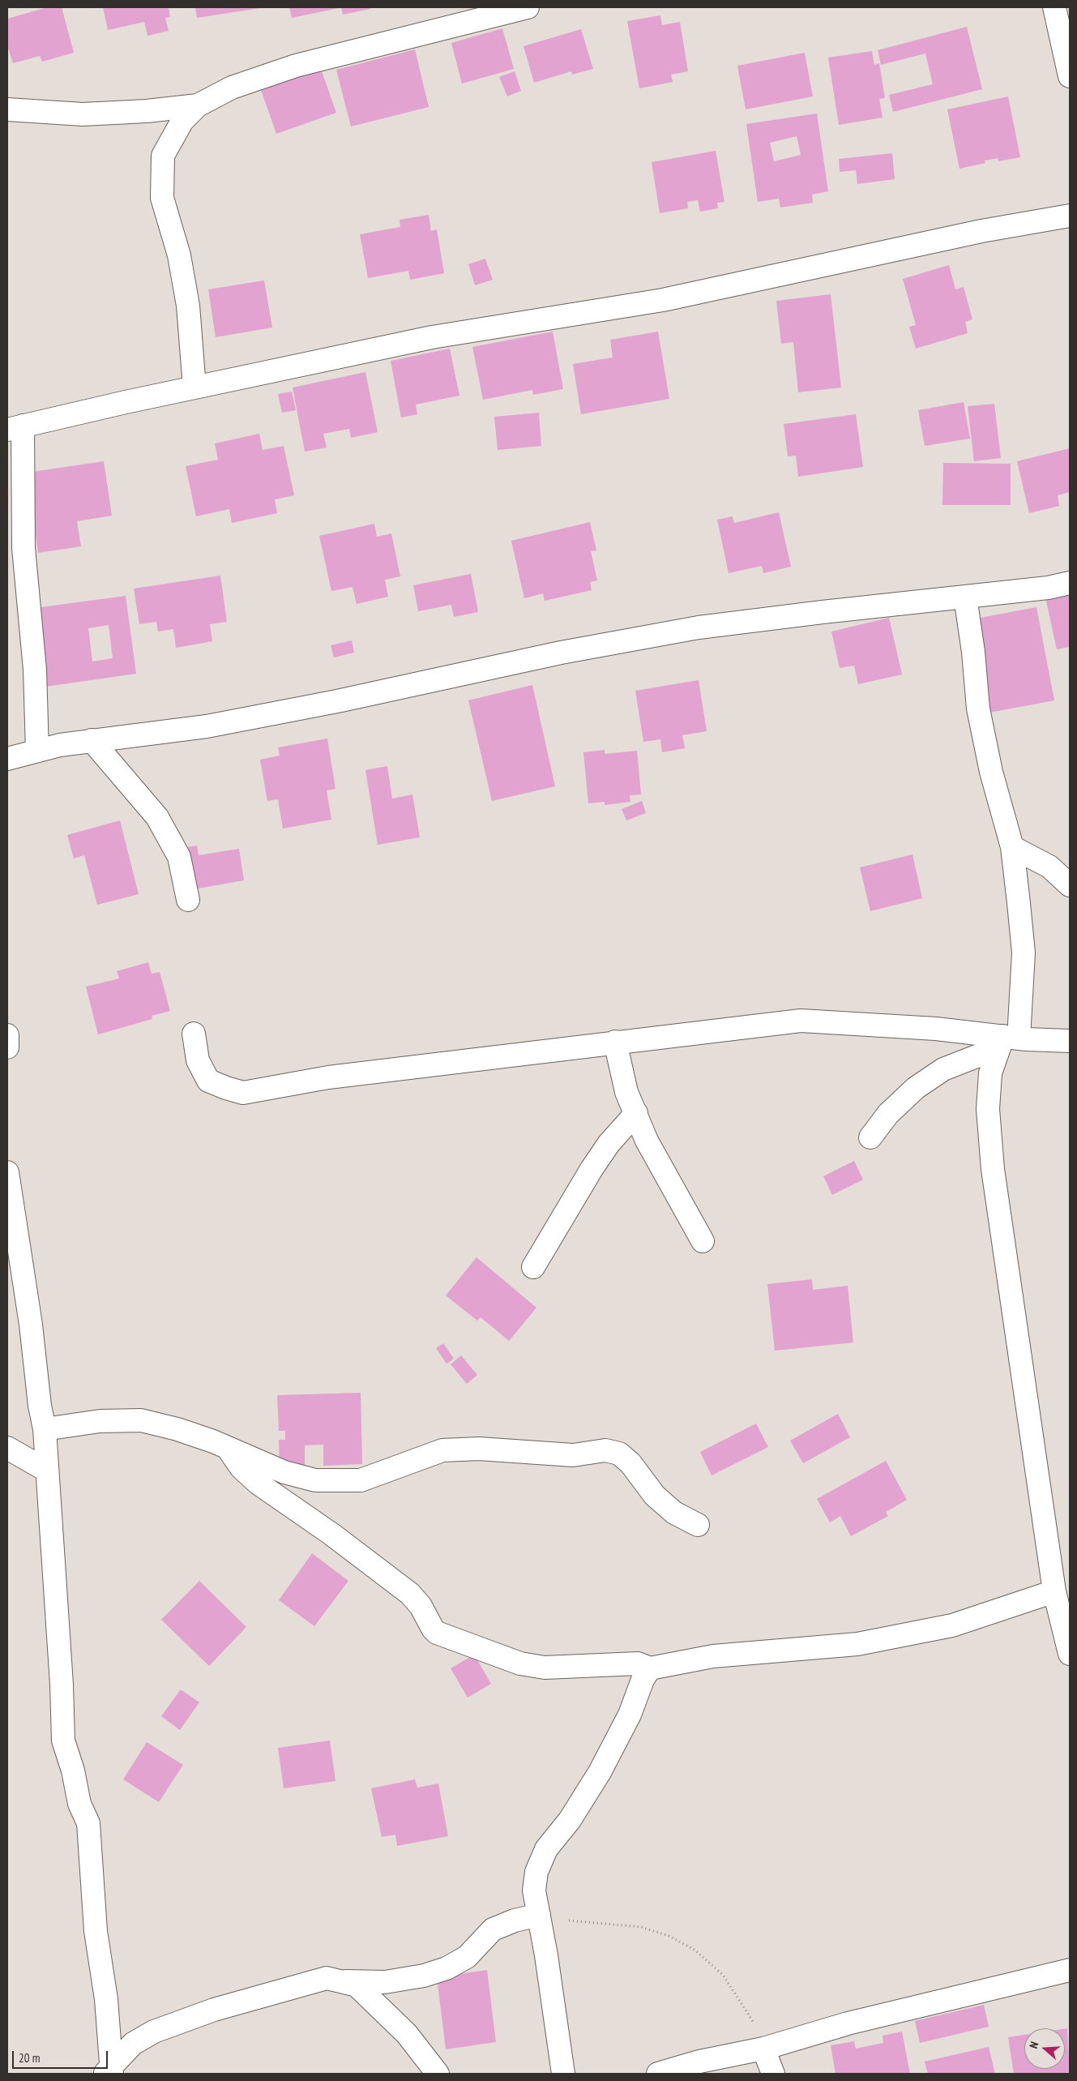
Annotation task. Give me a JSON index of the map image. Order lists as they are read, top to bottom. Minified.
{"scale_bar":"20 m","north":"left"}
